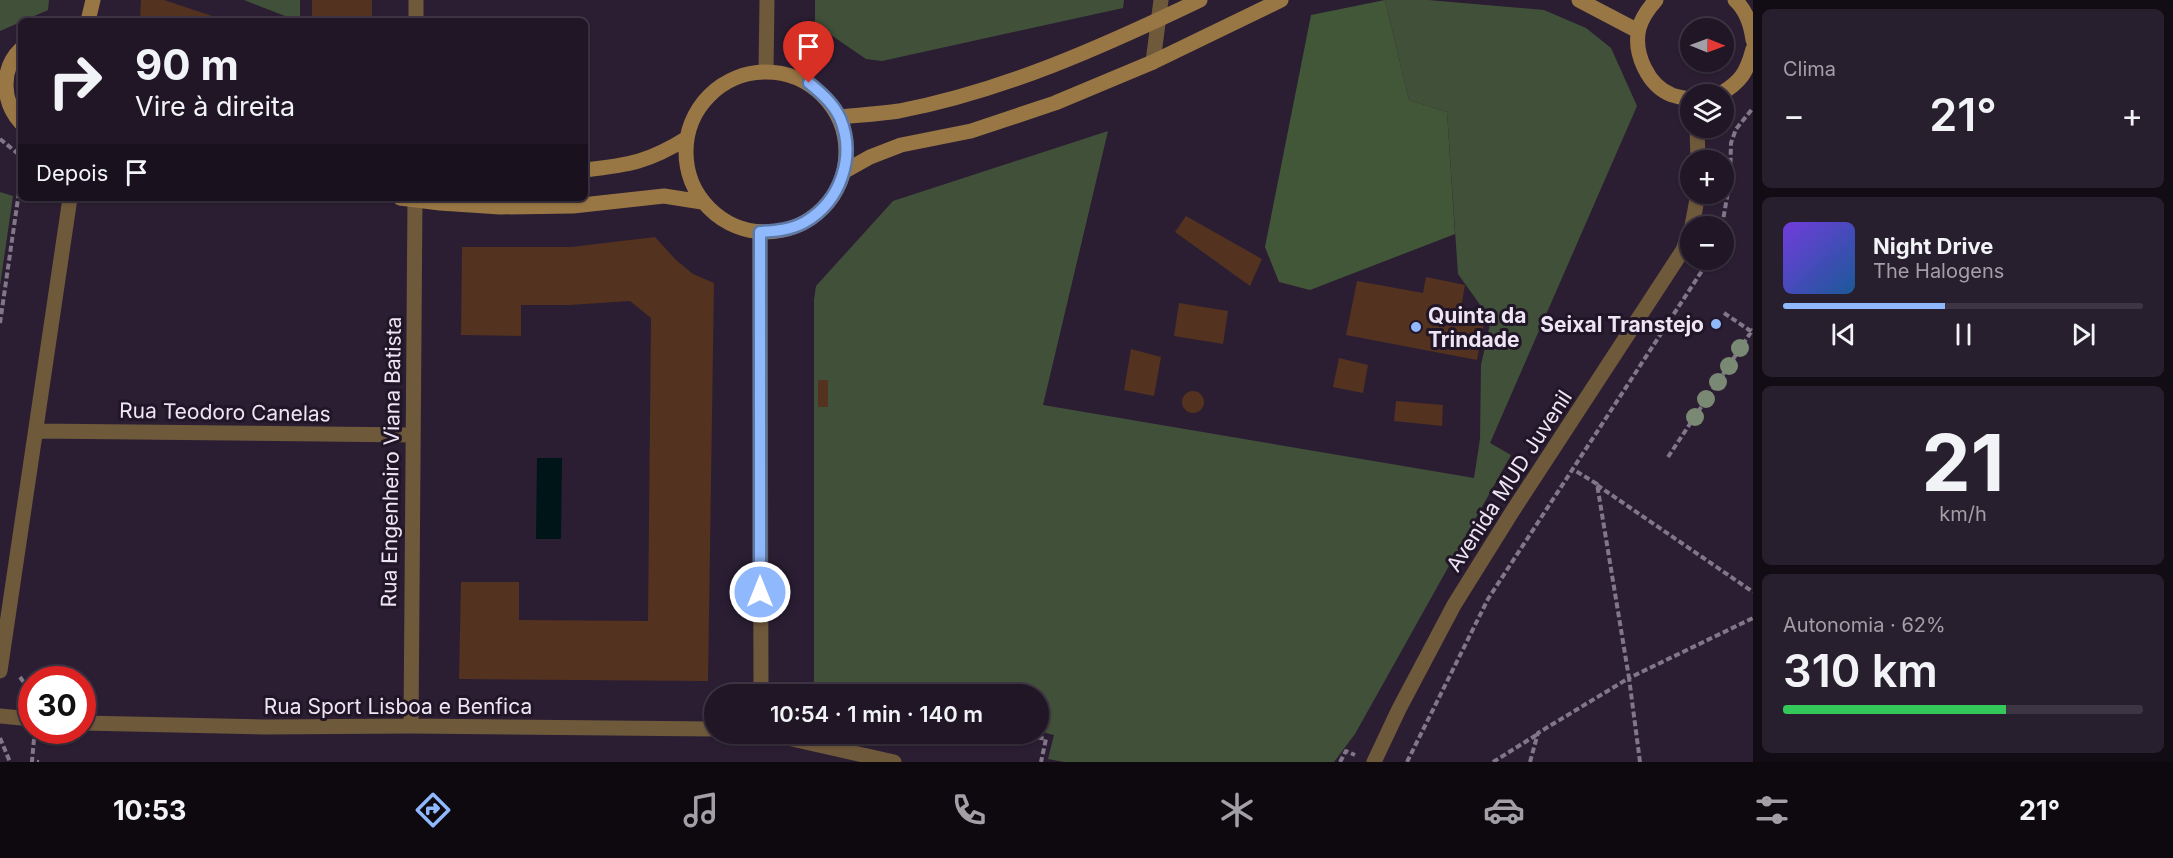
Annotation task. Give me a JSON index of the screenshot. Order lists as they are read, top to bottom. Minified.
{"streets":{"street":["Rua Teodoro Canelas","Rua Engenheiro Viana Batista","Avenida MUD Juvenil","Rua Sport Lisboa e Benfica"]},"crossings":[["Rua Teodoro Canelas","Rua Engenheiro Viana Batista"],["Rua Engenheiro Viana Batista","Rua Sport Lisboa e Benfica"]],"places":["Seixal Transtejo","Quinta da Trindade"],"north":"right","page":{"tile":["Clima",["21","km/h"],["Autonomia · 62%","310 km"]],"map_buttons":["+","−"],"turn":["90 m","Vire à direita"],"heat":["−","21°","+"],"then":"Depois","song":["Night Drive","The Halogens"],"limit":"30","trip":"10:54 · 1 min · 140 m","tabs":["10:53","21°"]}}
